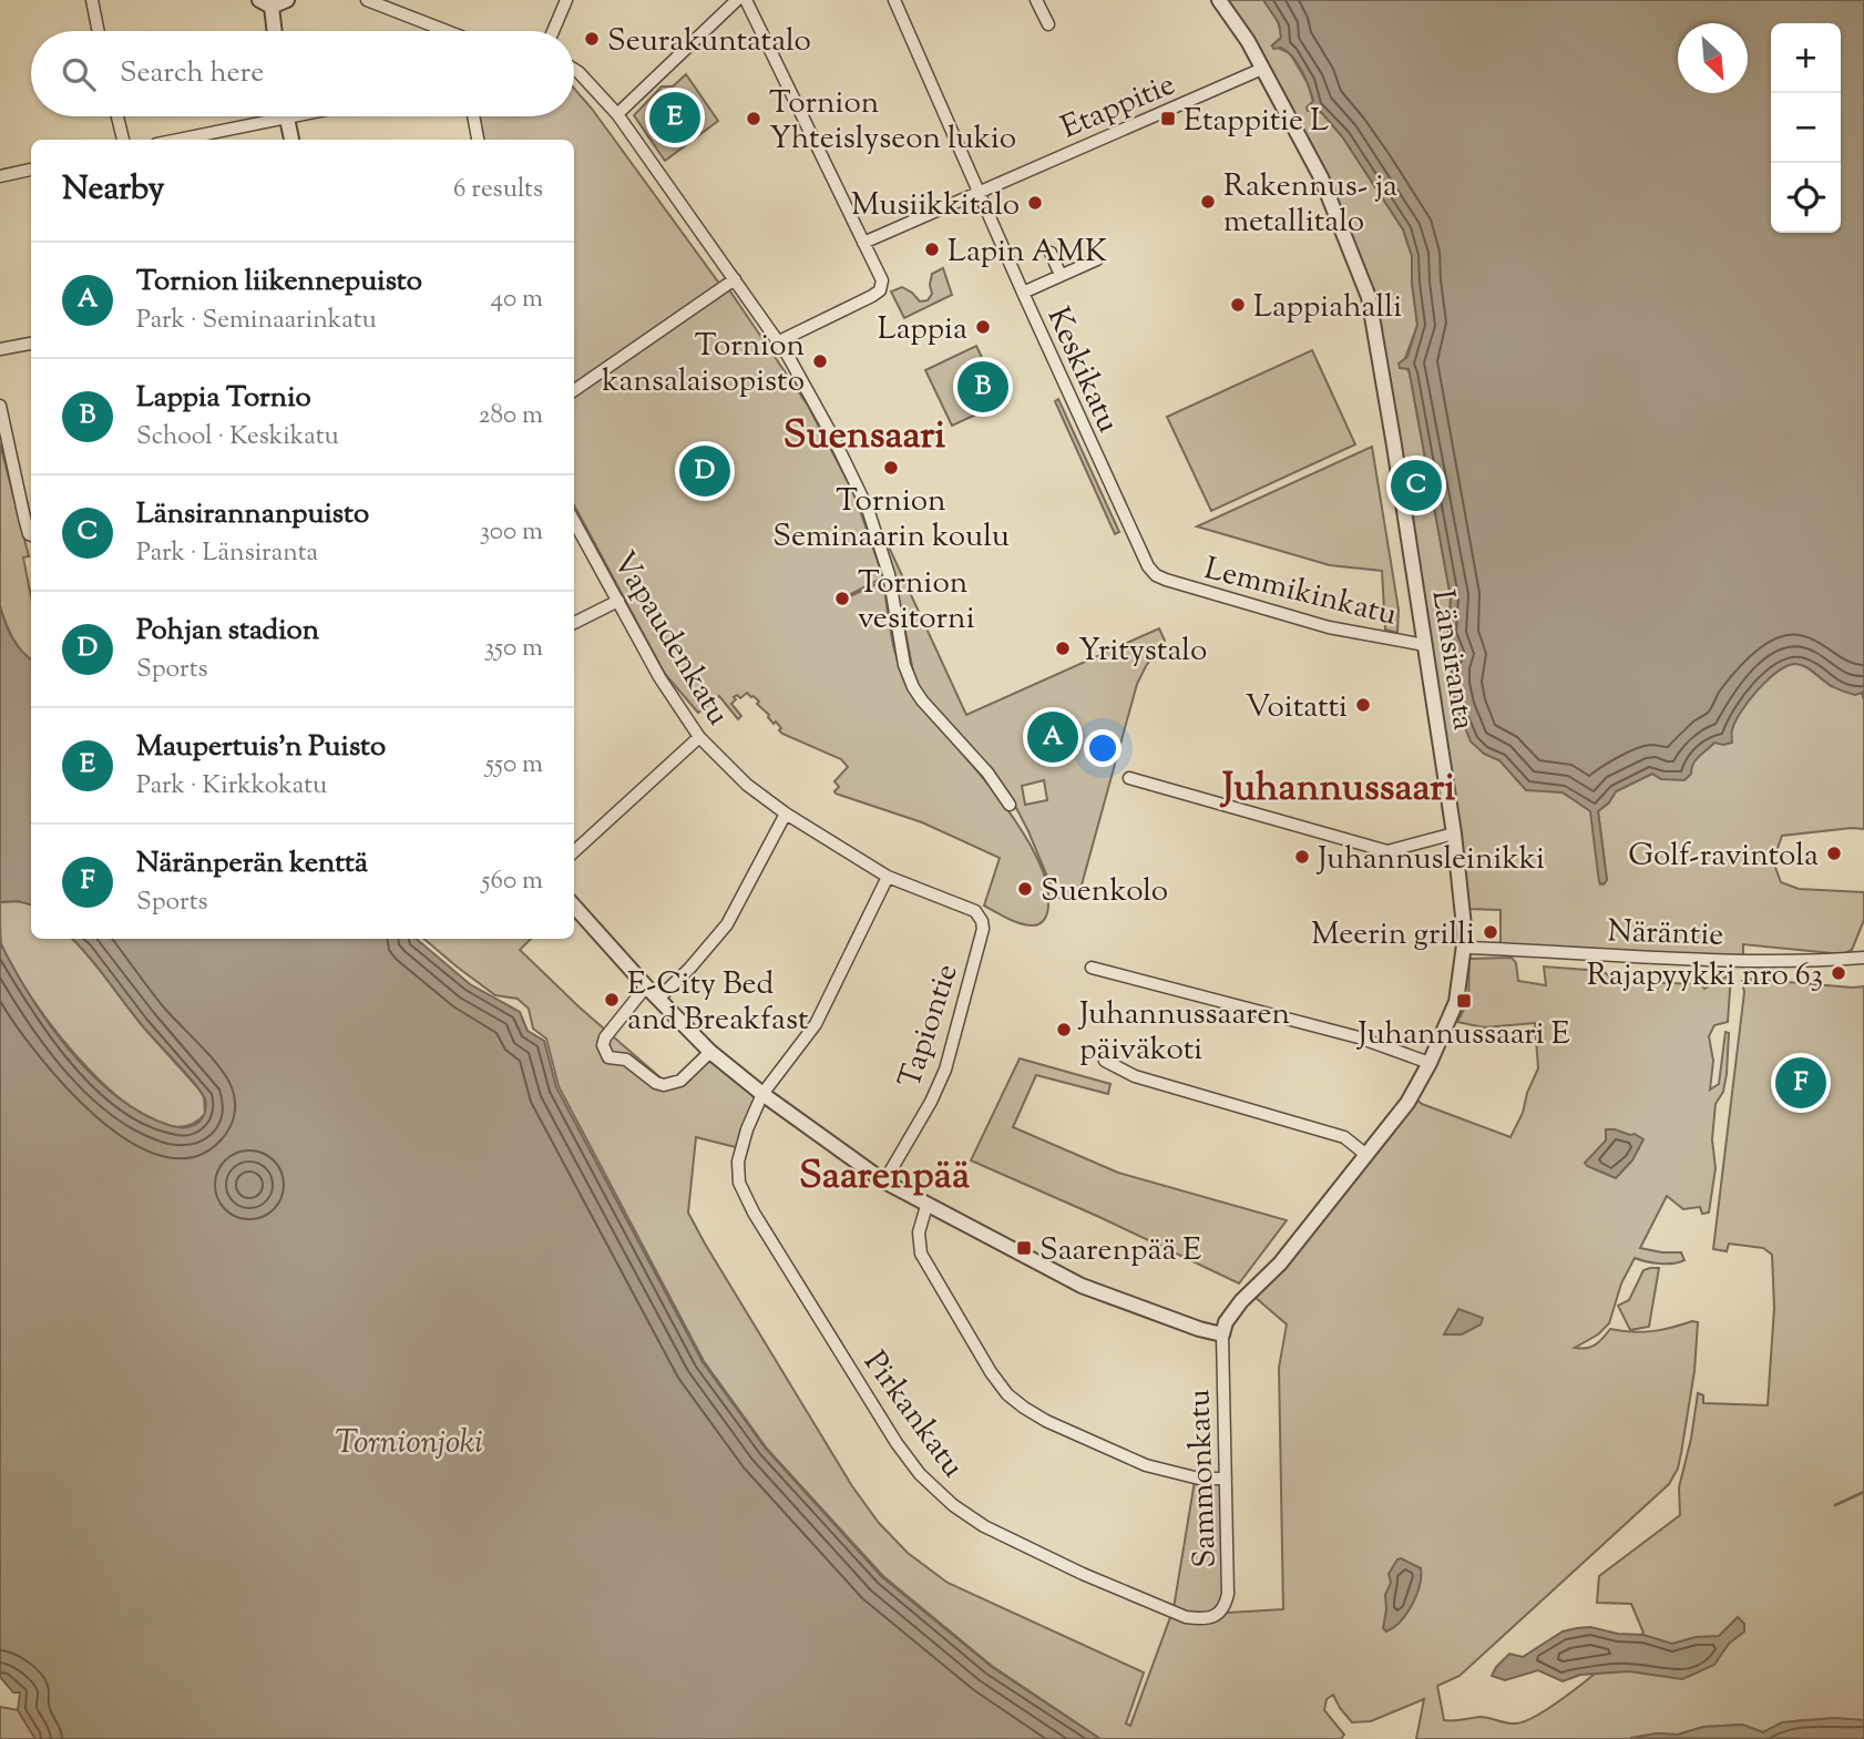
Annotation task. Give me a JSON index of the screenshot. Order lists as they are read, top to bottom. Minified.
{"streets":{"street":["Etappitie","Keskikatu","Lemmikinkatu","Vapaudenkatu","Länsiranta","Näräntie","Tapiontie","Pirkankatu","Sammonkatu"]},"crossings":[["Etappitie","Keskikatu"],["Etappitie","Länsiranta"],["Keskikatu","Lemmikinkatu"],["Lemmikinkatu","Länsiranta"],["Vapaudenkatu","Tapiontie"],["Vapaudenkatu","Pirkankatu"],["Länsiranta","Näräntie"],["Länsiranta","Sammonkatu"],["Pirkankatu","Sammonkatu"]],"districts":["Suensaari","Juhannussaari","Saarenpää"],"water":["Tornionjoki"],"places":{"other":["Seurakuntatalo","Tornion Yhteislyseon lukio","Rakennus- ja metallitalo","Musiikkitalo","Lapin AMK","Lappiahalli","Lappia","Tornion kansalaisopisto","Tornion Seminaarin koulu","Tornion vesitorni","Yritystalo","Voitatti","Golf-ravintola","Juhannusleinikki","Suenkolo","Meerin grilli","Rajapyykki nro 63","E-City Bed and Breakfast","Juhannussaaren päiväkoti"],"transit":["Etappitie L","Juhannussaari E","Saarenpää E"]},"north":"bottom right","page":{"map_buttons":["+","−"],"search":"Search here","pins":["E","B","D","C","A","F"],"heading":["Nearby","6 results"],"list":[{"mark":"A","name":"Tornion liikennepuisto","note":"Park · Seminaarinkatu","value":"40 m"},{"mark":"B","name":"Lappia Tornio","note":"School · Keskikatu","value":"280 m"},{"mark":"C","name":"Länsirannanpuisto","note":"Park · Länsiranta","value":"300 m"},{"mark":"D","name":"Pohjan stadion","note":"Sports","value":"350 m"},{"mark":"E","name":"Maupertuis'n Puisto","note":"Park · Kirkkokatu","value":"550 m"},{"mark":"F","name":"Näränperän kenttä","note":"Sports","value":"560 m"}]}}
